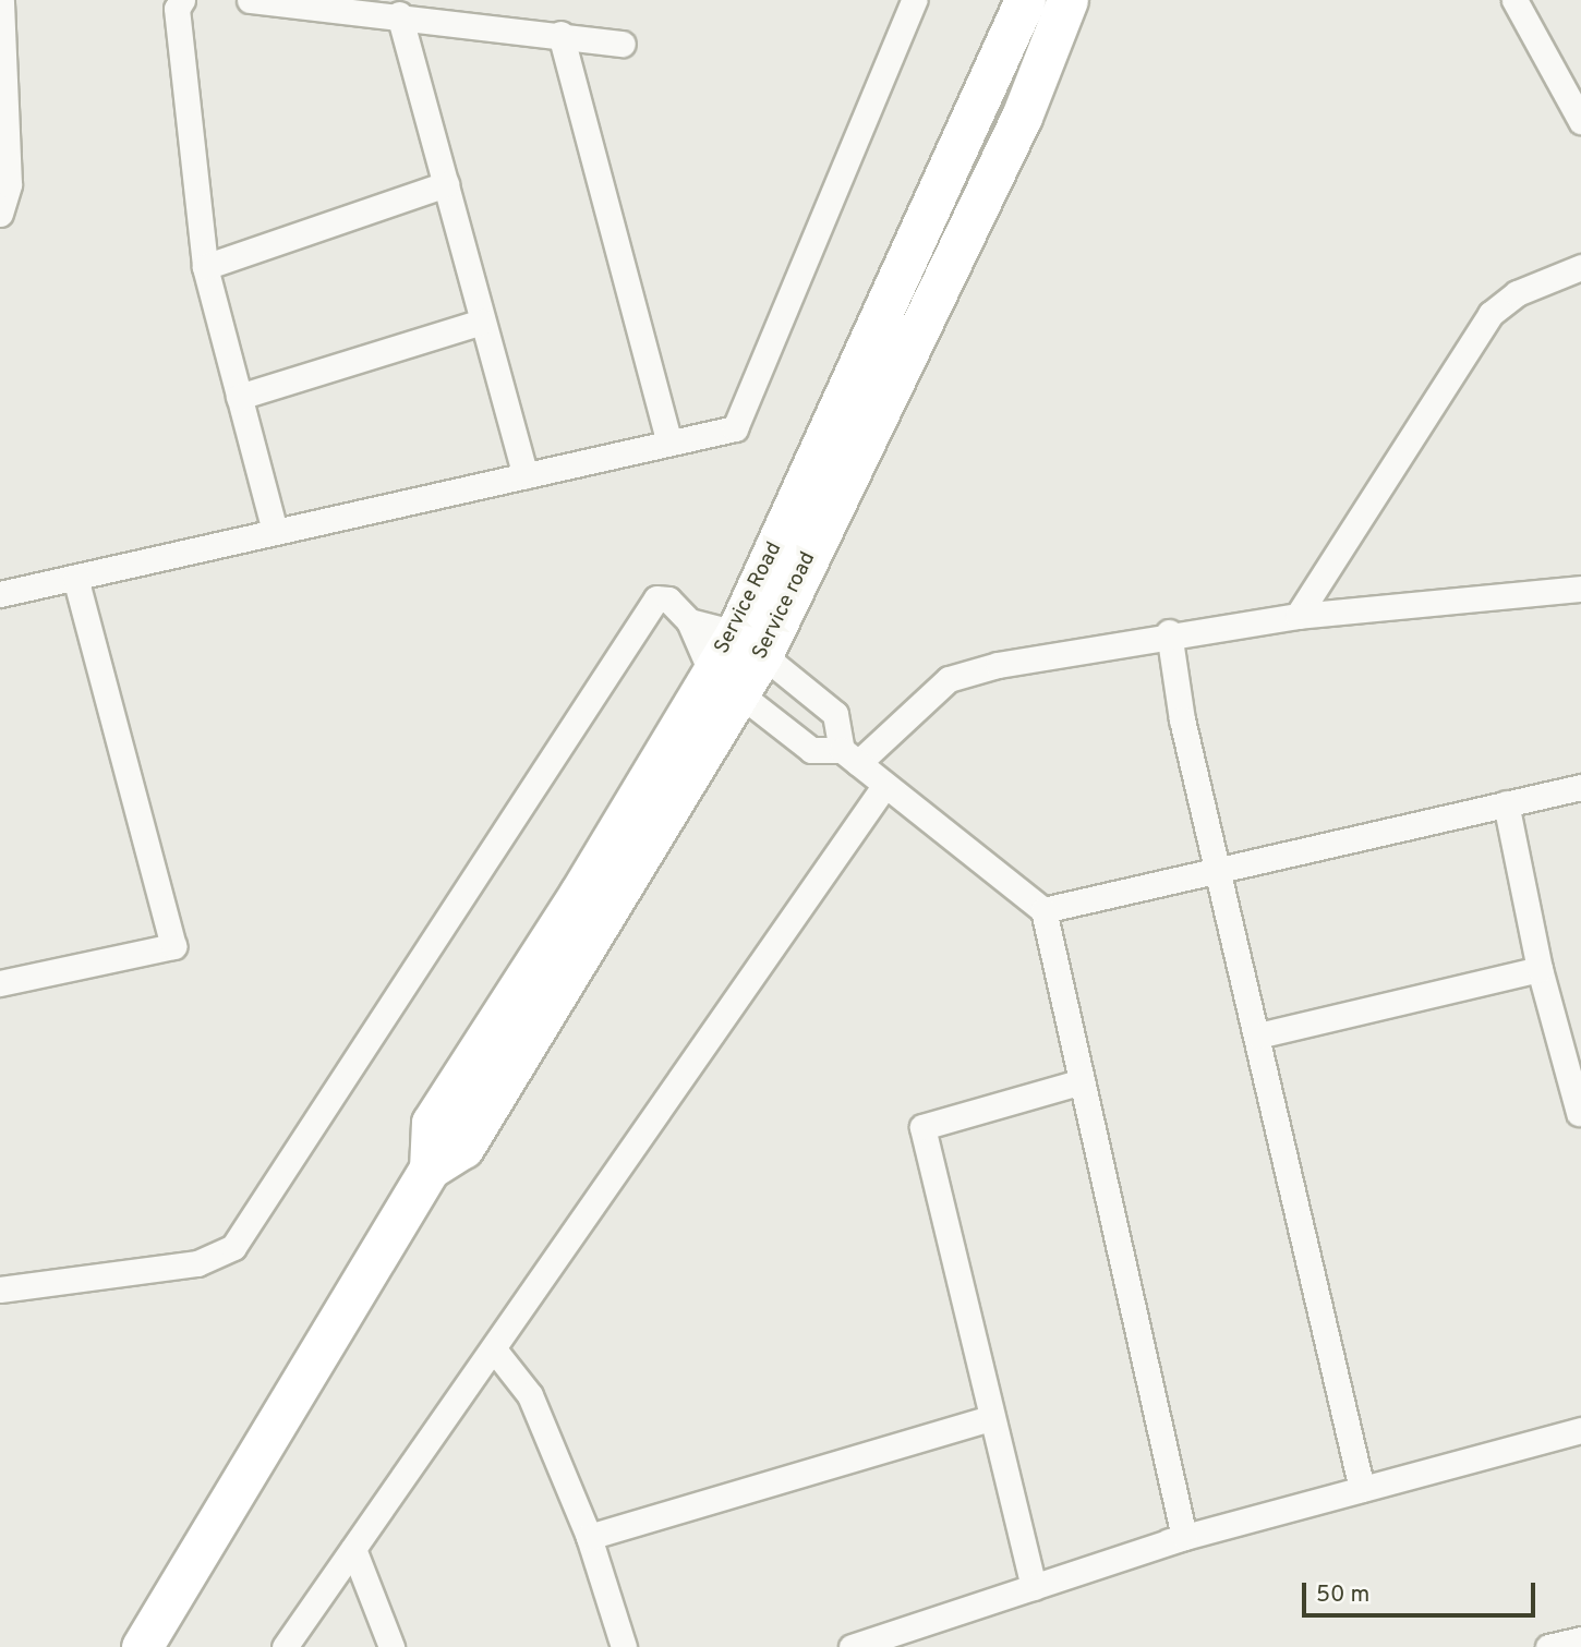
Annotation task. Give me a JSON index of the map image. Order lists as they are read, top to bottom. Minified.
{"streets":{"highway":["Service Road","Service road"]},"crossings":[["Service Road","Service road"]],"scale_bar":"50 m"}
